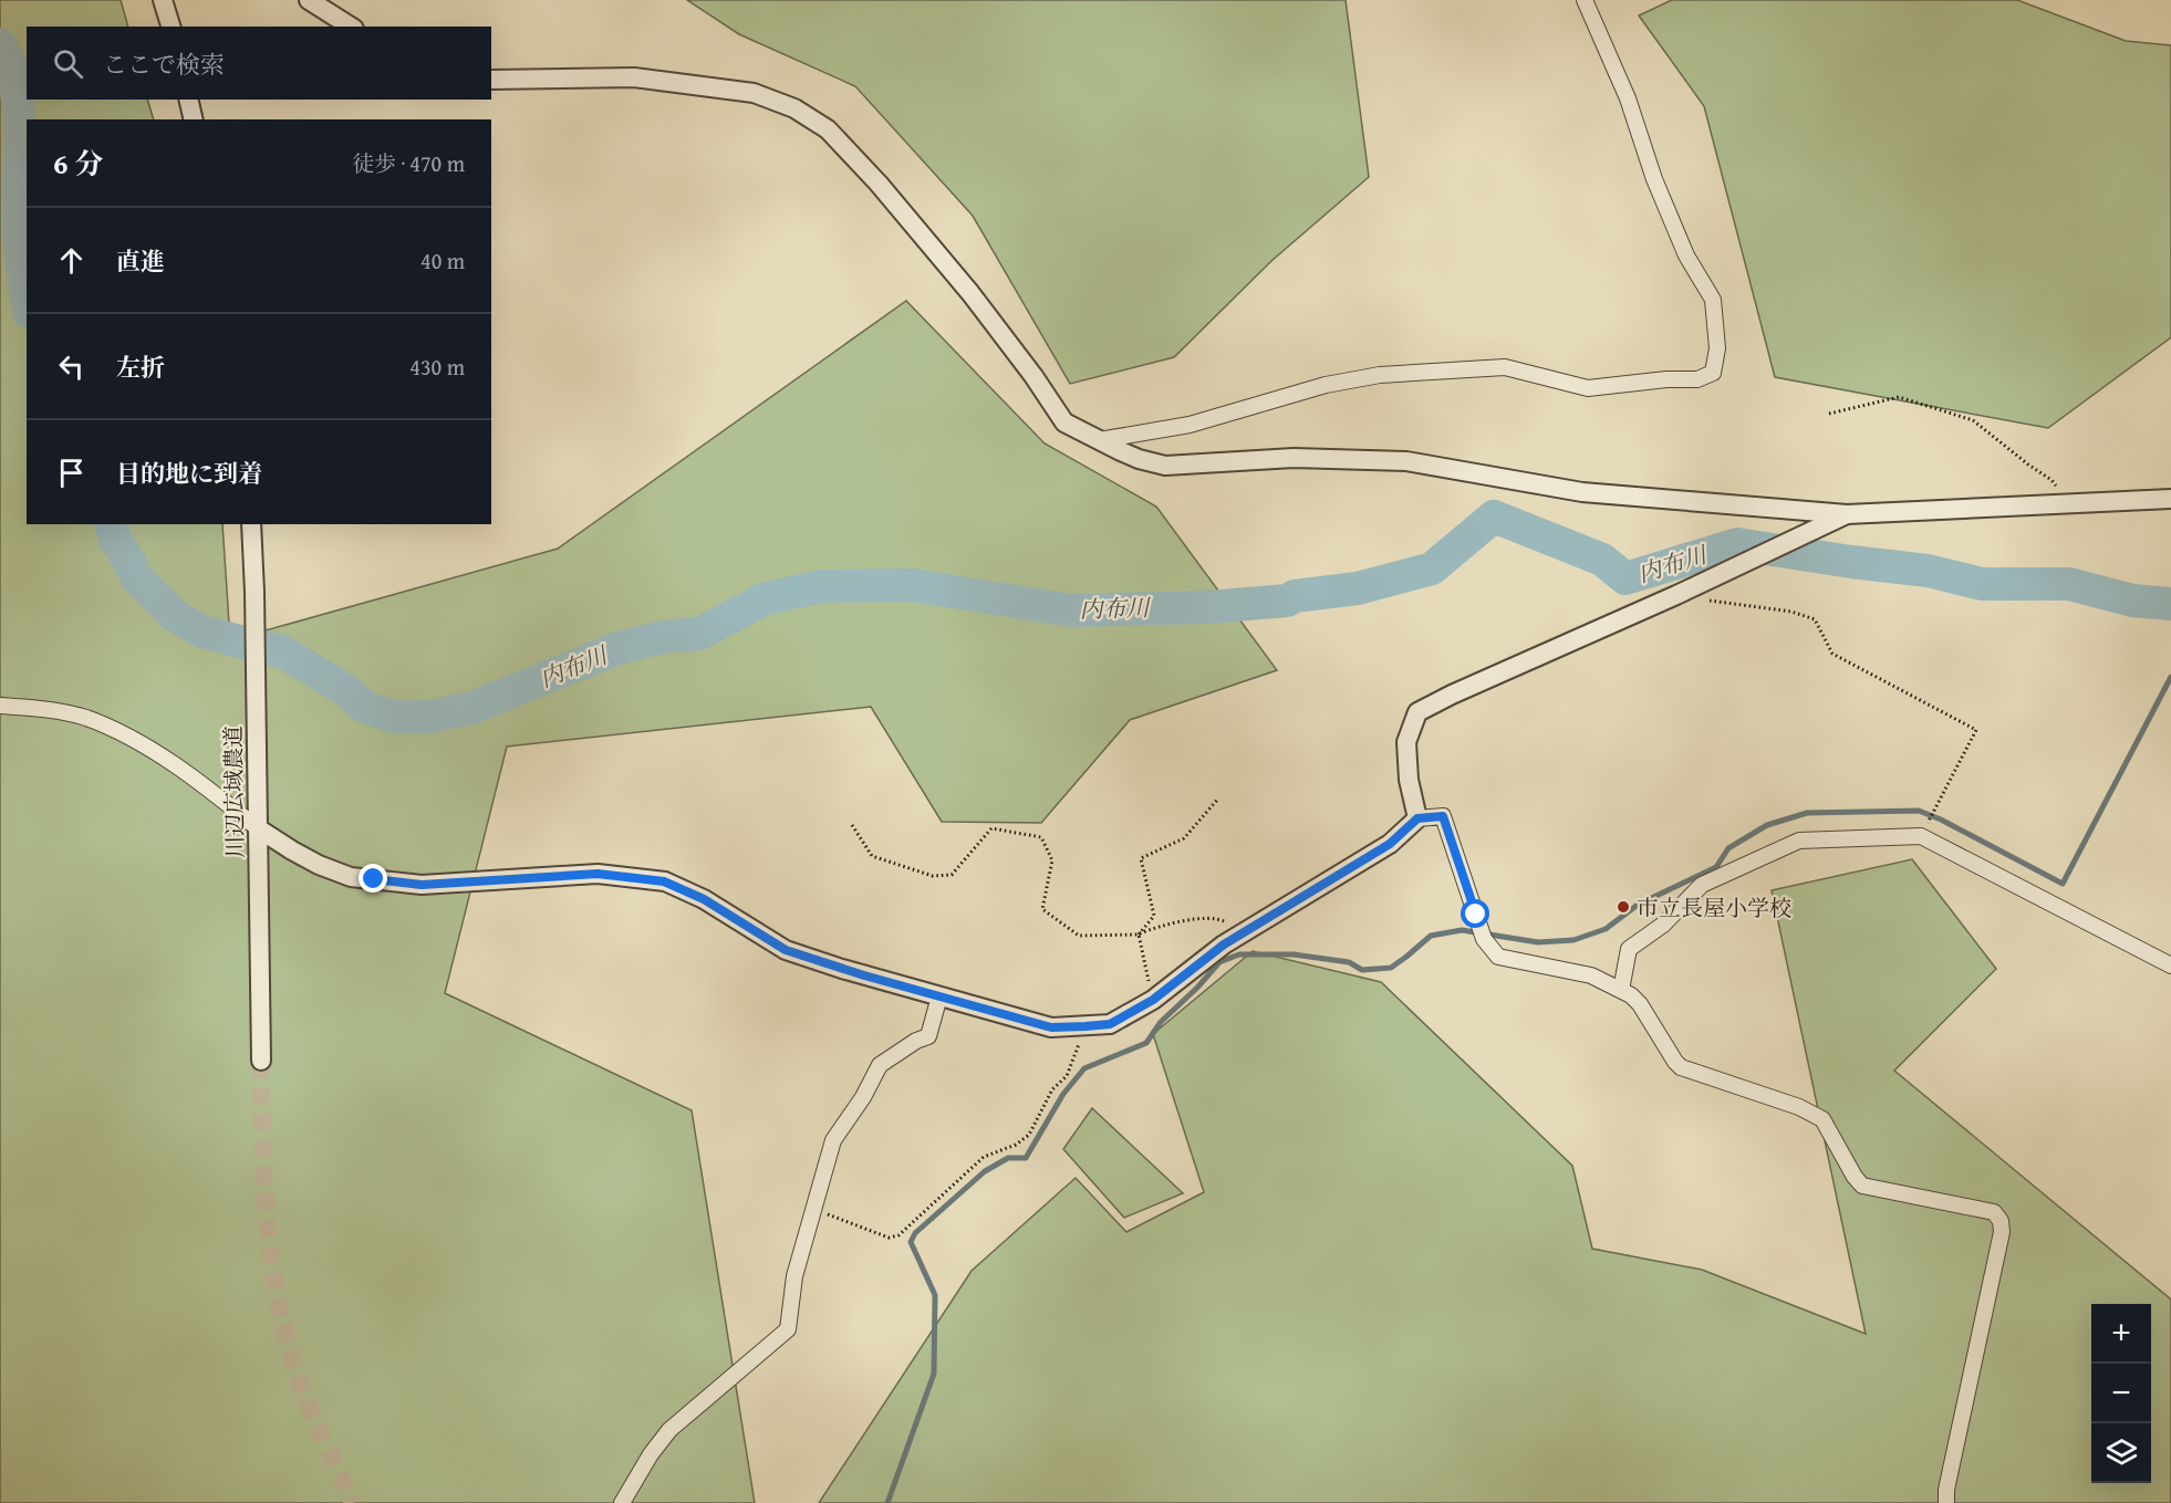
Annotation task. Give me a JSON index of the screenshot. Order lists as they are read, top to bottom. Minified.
{"streets":{"street":["川辺広域農道"]},"water":["内布川"],"places":["市立長屋小学校"],"page":{"search":"ここで検索","heading":["6 分","徒歩 · 470 m"],"list":[["直進","40 m"],["左折","430 m"],"目的地に到着"],"map_buttons":["+","−"]}}
